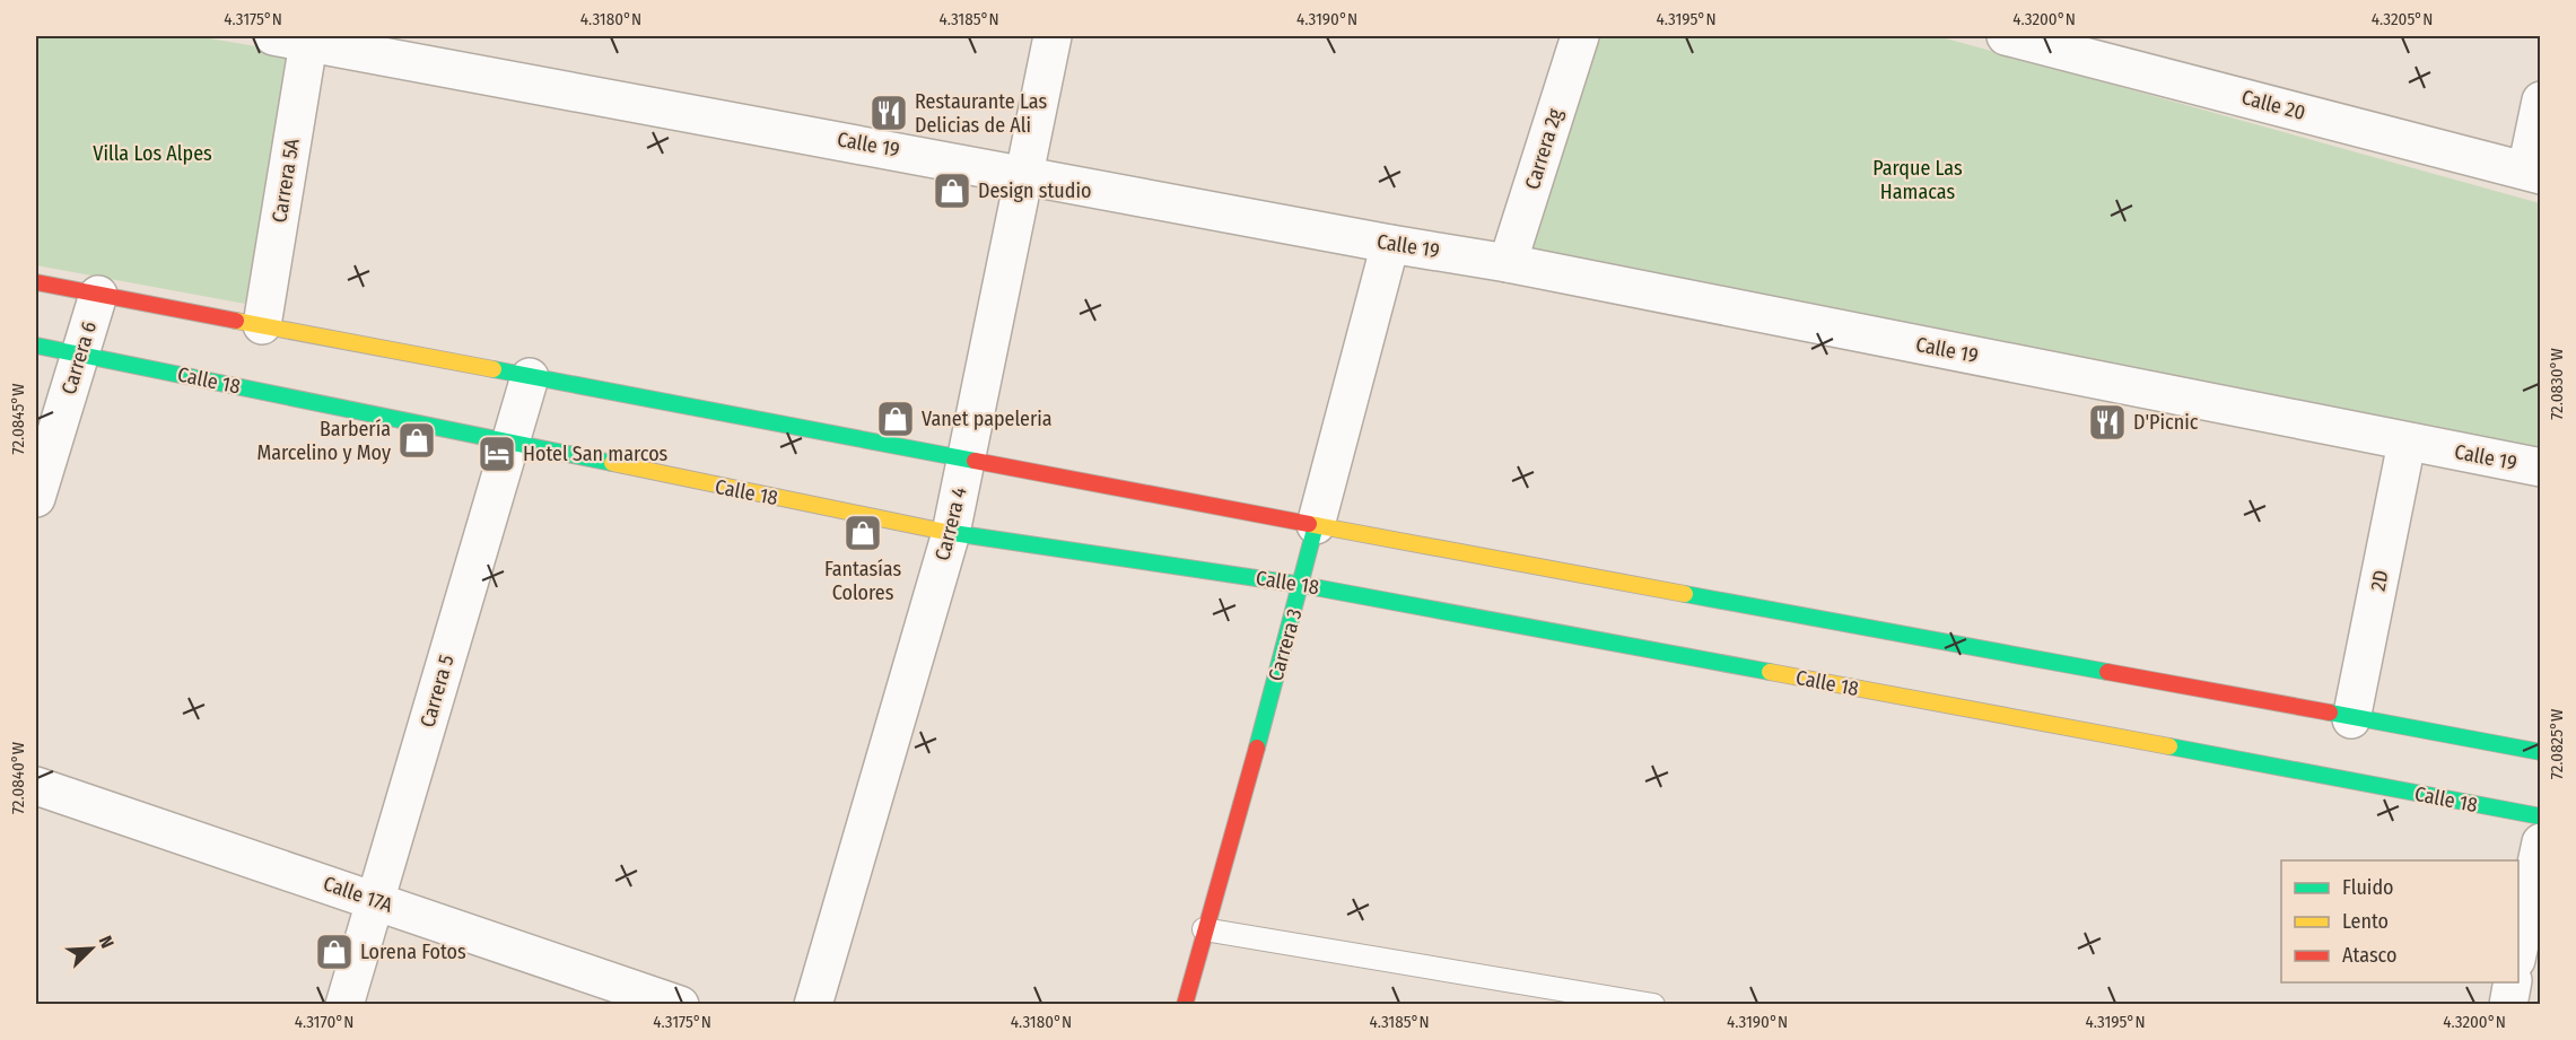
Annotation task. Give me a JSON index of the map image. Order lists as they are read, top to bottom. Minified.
{"streets":{"main road":["Calle 18","Carrera 3"],"street":["Calle 20","Calle 19","Carrera 2g","Carrera 5A","Carrera 6","Carrera 4","2D","Carrera 5","Calle 17A"]},"crossings":[["Calle 19","Carrera 2g"],["Calle 19","Carrera 5A"],["Calle 19","Carrera 4"],["Calle 19","2D"],["Calle 19","Carrera 3"],["Carrera 6","Calle 18"],["Calle 18","Carrera 4"],["Calle 18","Carrera 3"],["Calle 18","Carrera 5"],["Carrera 5","Calle 17A"]],"parks":["Villa Los Alpes","Parque Las Hamacas"],"places":{"restaurant":["Restaurante Las Delicias de Ali","D'Picnic"],"shop":["Design studio","Vanet papeleria","Barbería Marcelino y Moy","Fantasías Colores","Lorena Fotos"],"hotel":["Hotel San marcos"]},"legend":["Fluido","Lento","Atasco"],"north":"top right","coordinates":["4.3175°N","4.3180°N","4.3185°N","4.3190°N","4.3195°N","4.3200°N","4.3205°N","72.0830°W","72.0845°W","72.0825°W","72.0840°W","4.3170°N"]}
